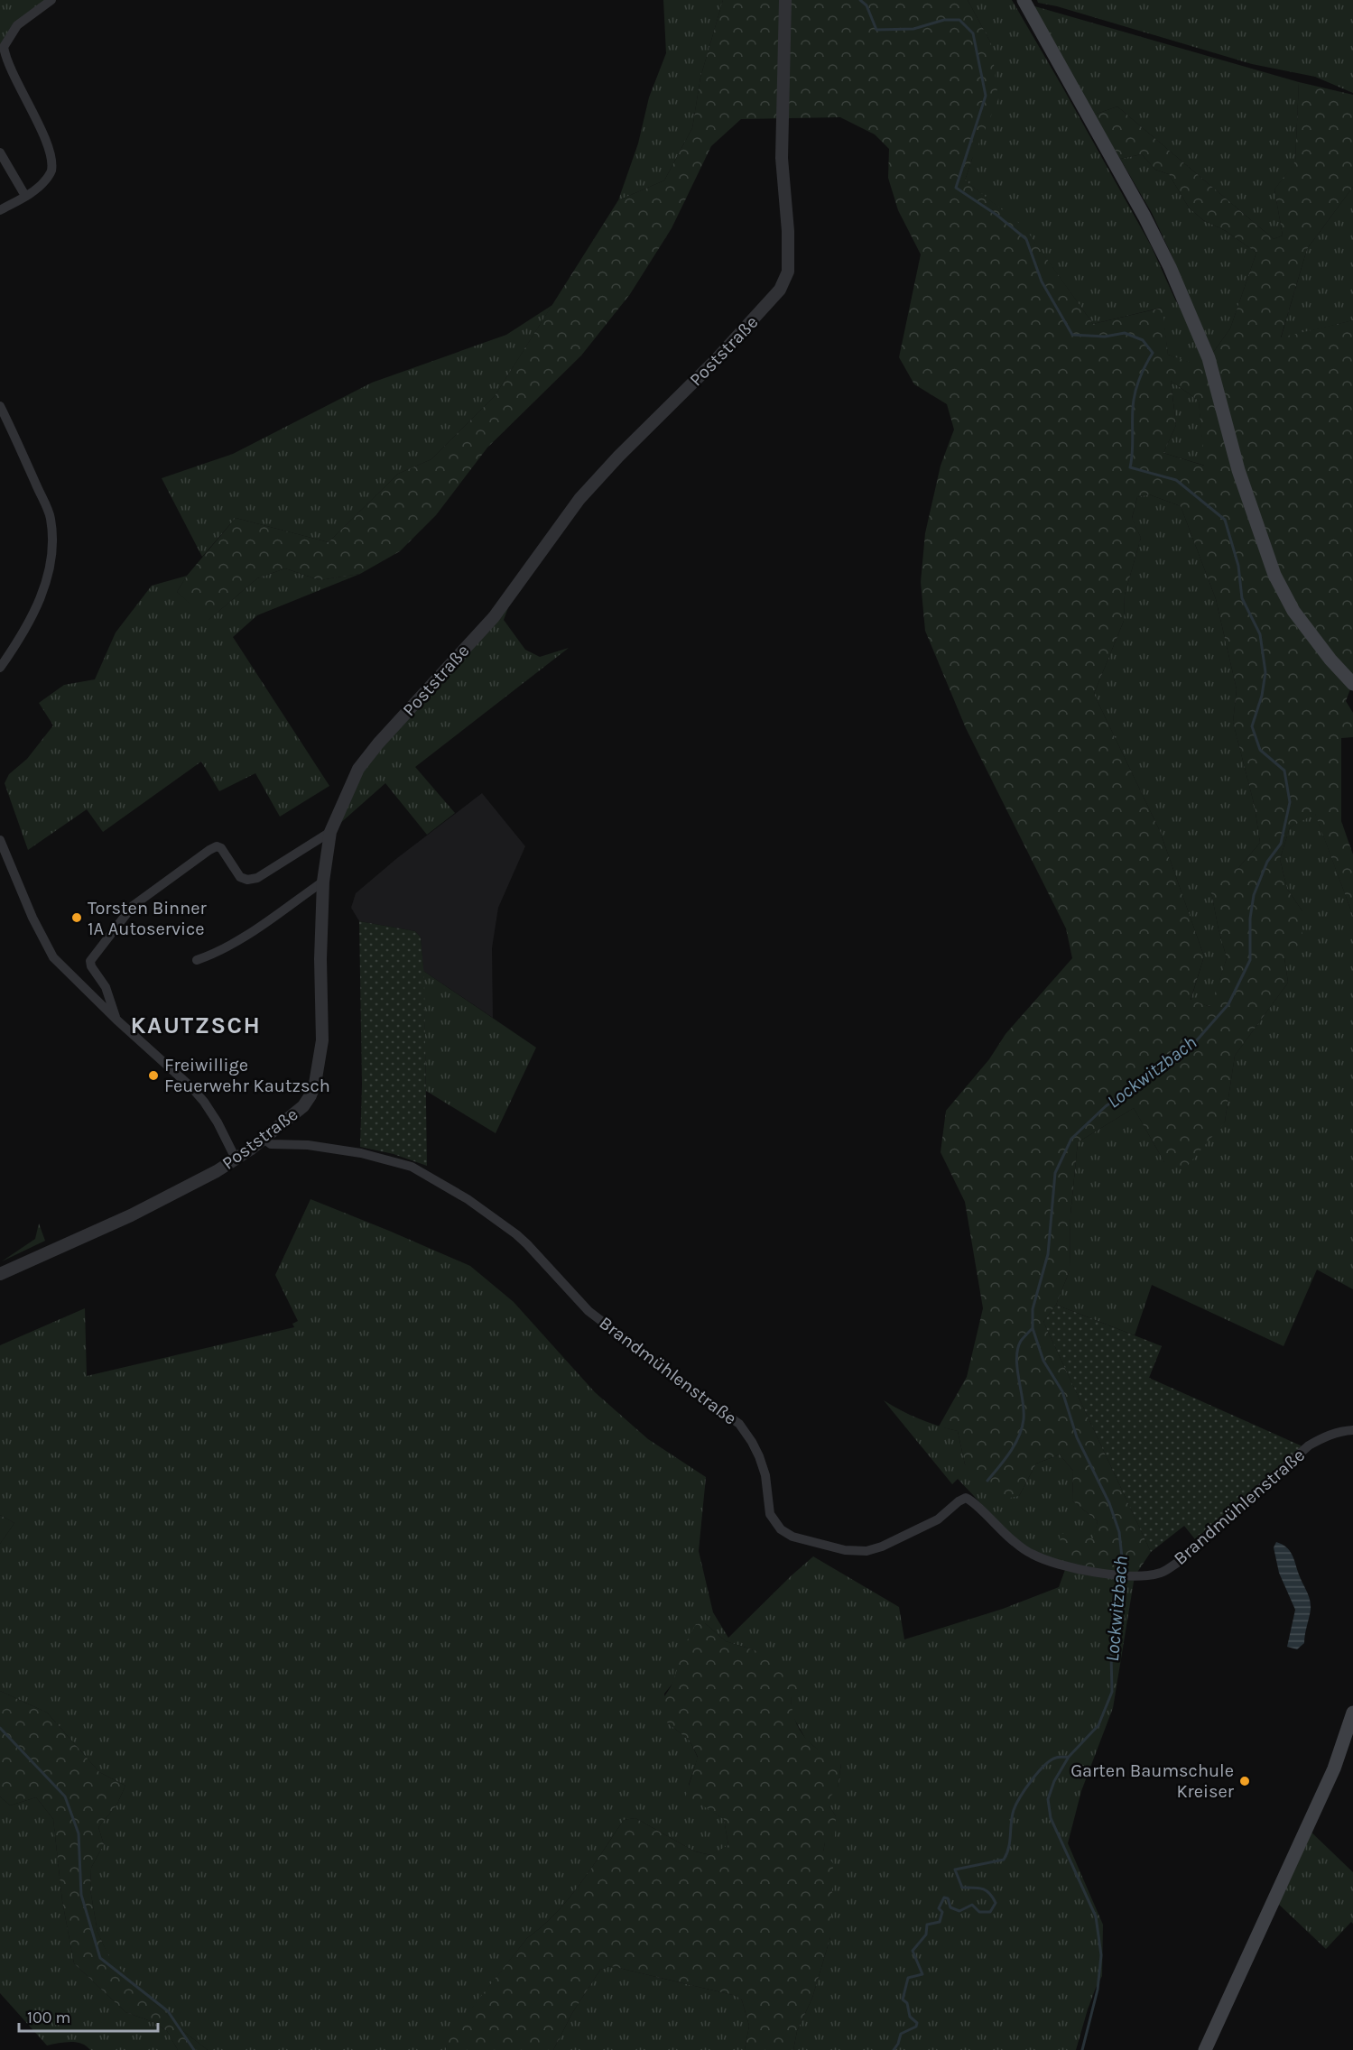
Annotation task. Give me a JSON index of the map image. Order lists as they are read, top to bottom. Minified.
{"streets":{"street":["Poststraße","Brandmühlenstraße"]},"crossings":[["Poststraße","Brandmühlenstraße"]],"districts":["KAUTZSCH"],"water":["Lockwitzbach"],"places":["Torsten Binner 1A Autoservice","Freiwillige Feuerwehr Kautzsch","Garten Baumschule Kreiser"],"scale_bar":"100 m"}
